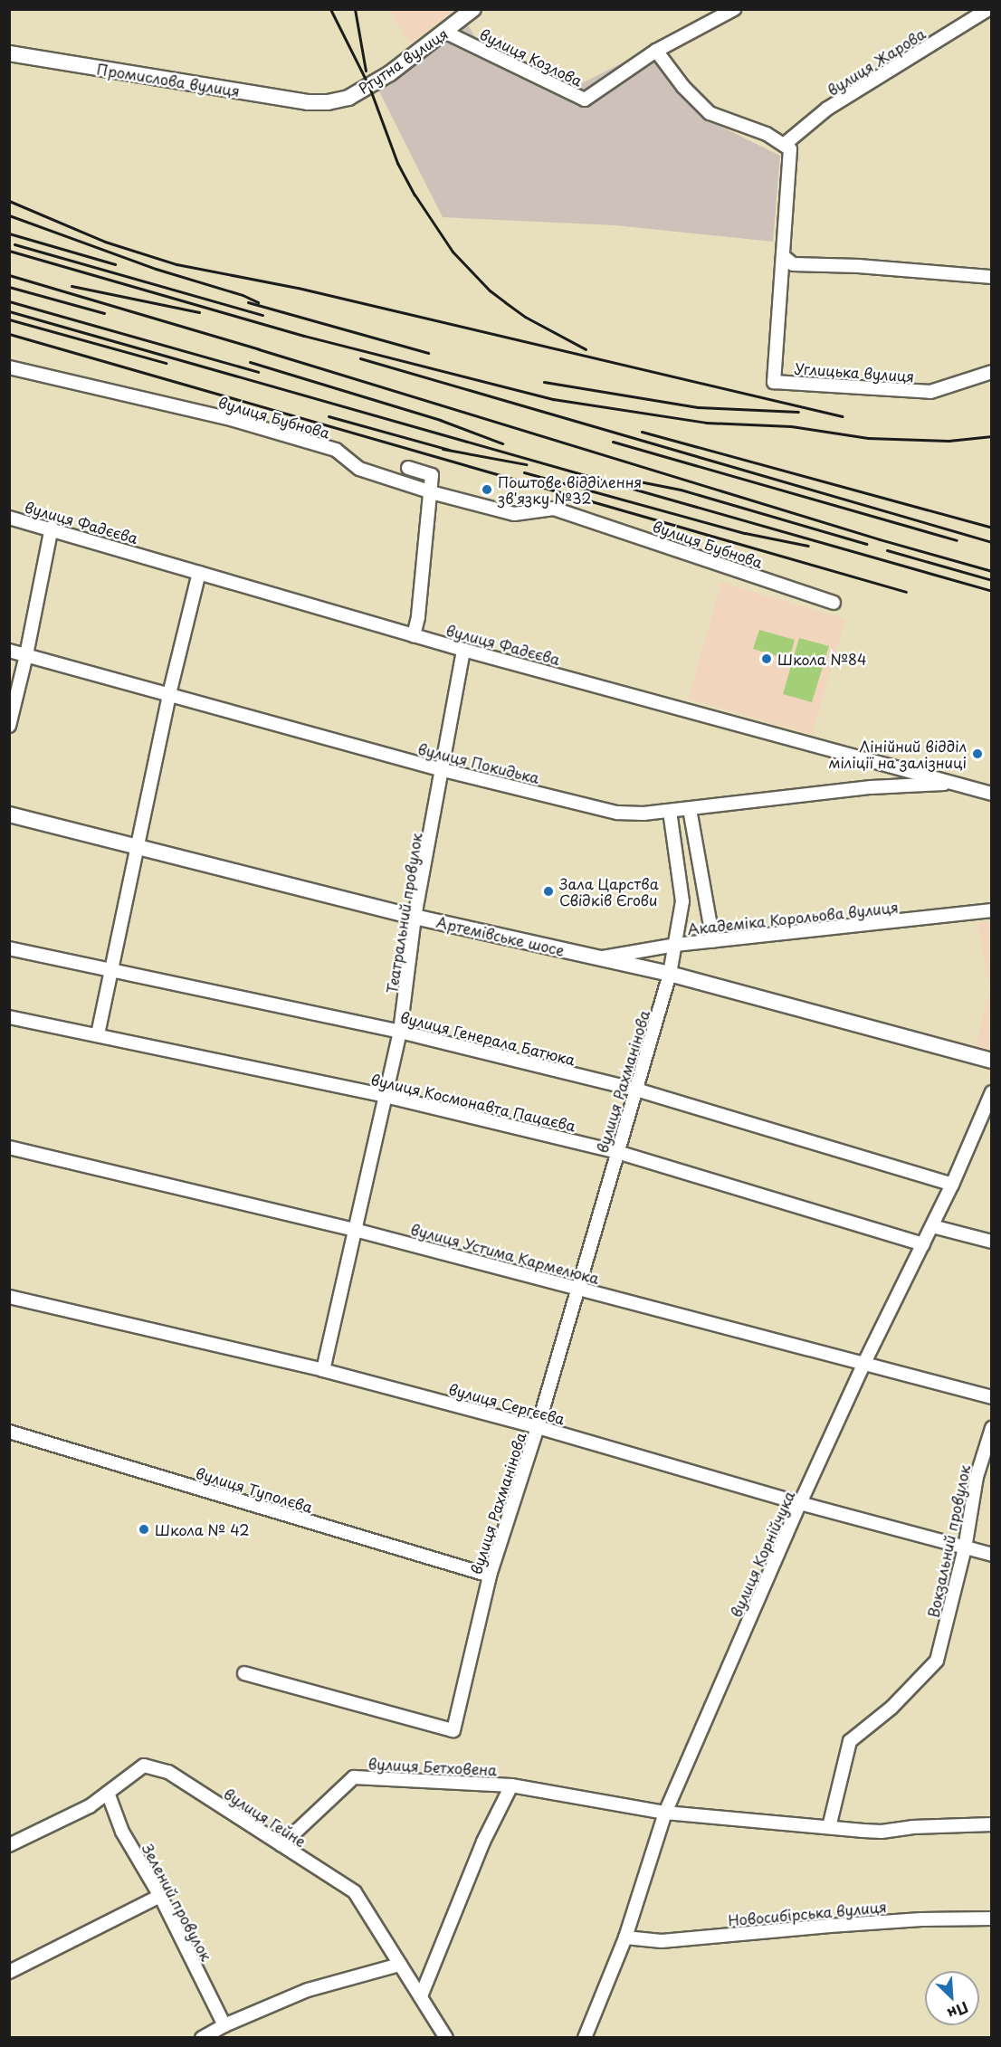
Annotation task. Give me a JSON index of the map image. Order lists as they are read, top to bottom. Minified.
{"streets":{"main road":["Ртутна вулиця","Промислова вулиця","Артемівське шосе"],"street":["вулиця Козлова","вулиця Жарова","Углицька вулиця","вулиця Бубнова","вулиця Фадєєва","вулиця Покидька","Театральний провулок","Академіка Корольова вулиця","вулиця Генерала Батюка","вулиця Рахманінова","вулиця Космонавта Пацаєва","вулиця Устима Кармелюка","вулиця Сергєєва","вулиця Туполєва","Вокзальний провулок","вулиця Корнійчука","вулиця Бетховена","вулиця Гейне","Зелений провулок","Новосибірська вулиця"]},"crossings":[["вулиця Козлова","Ртутна вулиця"],["Ртутна вулиця","Промислова вулиця"],["вулиця Жарова","Углицька вулиця"],["вулиця Фадєєва","вулиця Покидька"],["вулиця Фадєєва","Театральний провулок"],["вулиця Покидька","Театральний провулок"],["вулиця Покидька","вулиця Рахманінова"],["Театральний провулок","Артемівське шосе"],["Театральний провулок","вулиця Генерала Батюка"],["Театральний провулок","вулиця Космонавта Пацаєва"],["Театральний провулок","вулиця Устима Кармелюка"],["Театральний провулок","вулиця Сергєєва"],["Академіка Корольова вулиця","Артемівське шосе"],["Академіка Корольова вулиця","вулиця Рахманінова"],["Артемівське шосе","вулиця Рахманінова"],["вулиця Генерала Батюка","вулиця Рахманінова"],["вулиця Генерала Батюка","вулиця Корнійчука"],["вулиця Рахманінова","вулиця Космонавта Пацаєва"],["вулиця Рахманінова","вулиця Устима Кармелюка"],["вулиця Рахманінова","вулиця Сергєєва"],["вулиця Рахманінова","вулиця Туполєва"],["вулиця Космонавта Пацаєва","вулиця Корнійчука"],["вулиця Устима Кармелюка","вулиця Корнійчука"],["вулиця Сергєєва","Вокзальний провулок"],["вулиця Сергєєва","вулиця Корнійчука"],["Вокзальний провулок","вулиця Бетховена"],["вулиця Корнійчука","вулиця Бетховена"],["вулиця Корнійчука","Новосибірська вулиця"],["вулиця Бетховена","вулиця Гейне"],["вулиця Гейне","Зелений провулок"]],"places":["Поштове відділення зв'язку №32","Школа №84","Лінійний відділ міліції на залізниці","Зала Царства Свідків Єгови","Школа № 42"],"north":"bottom right"}
